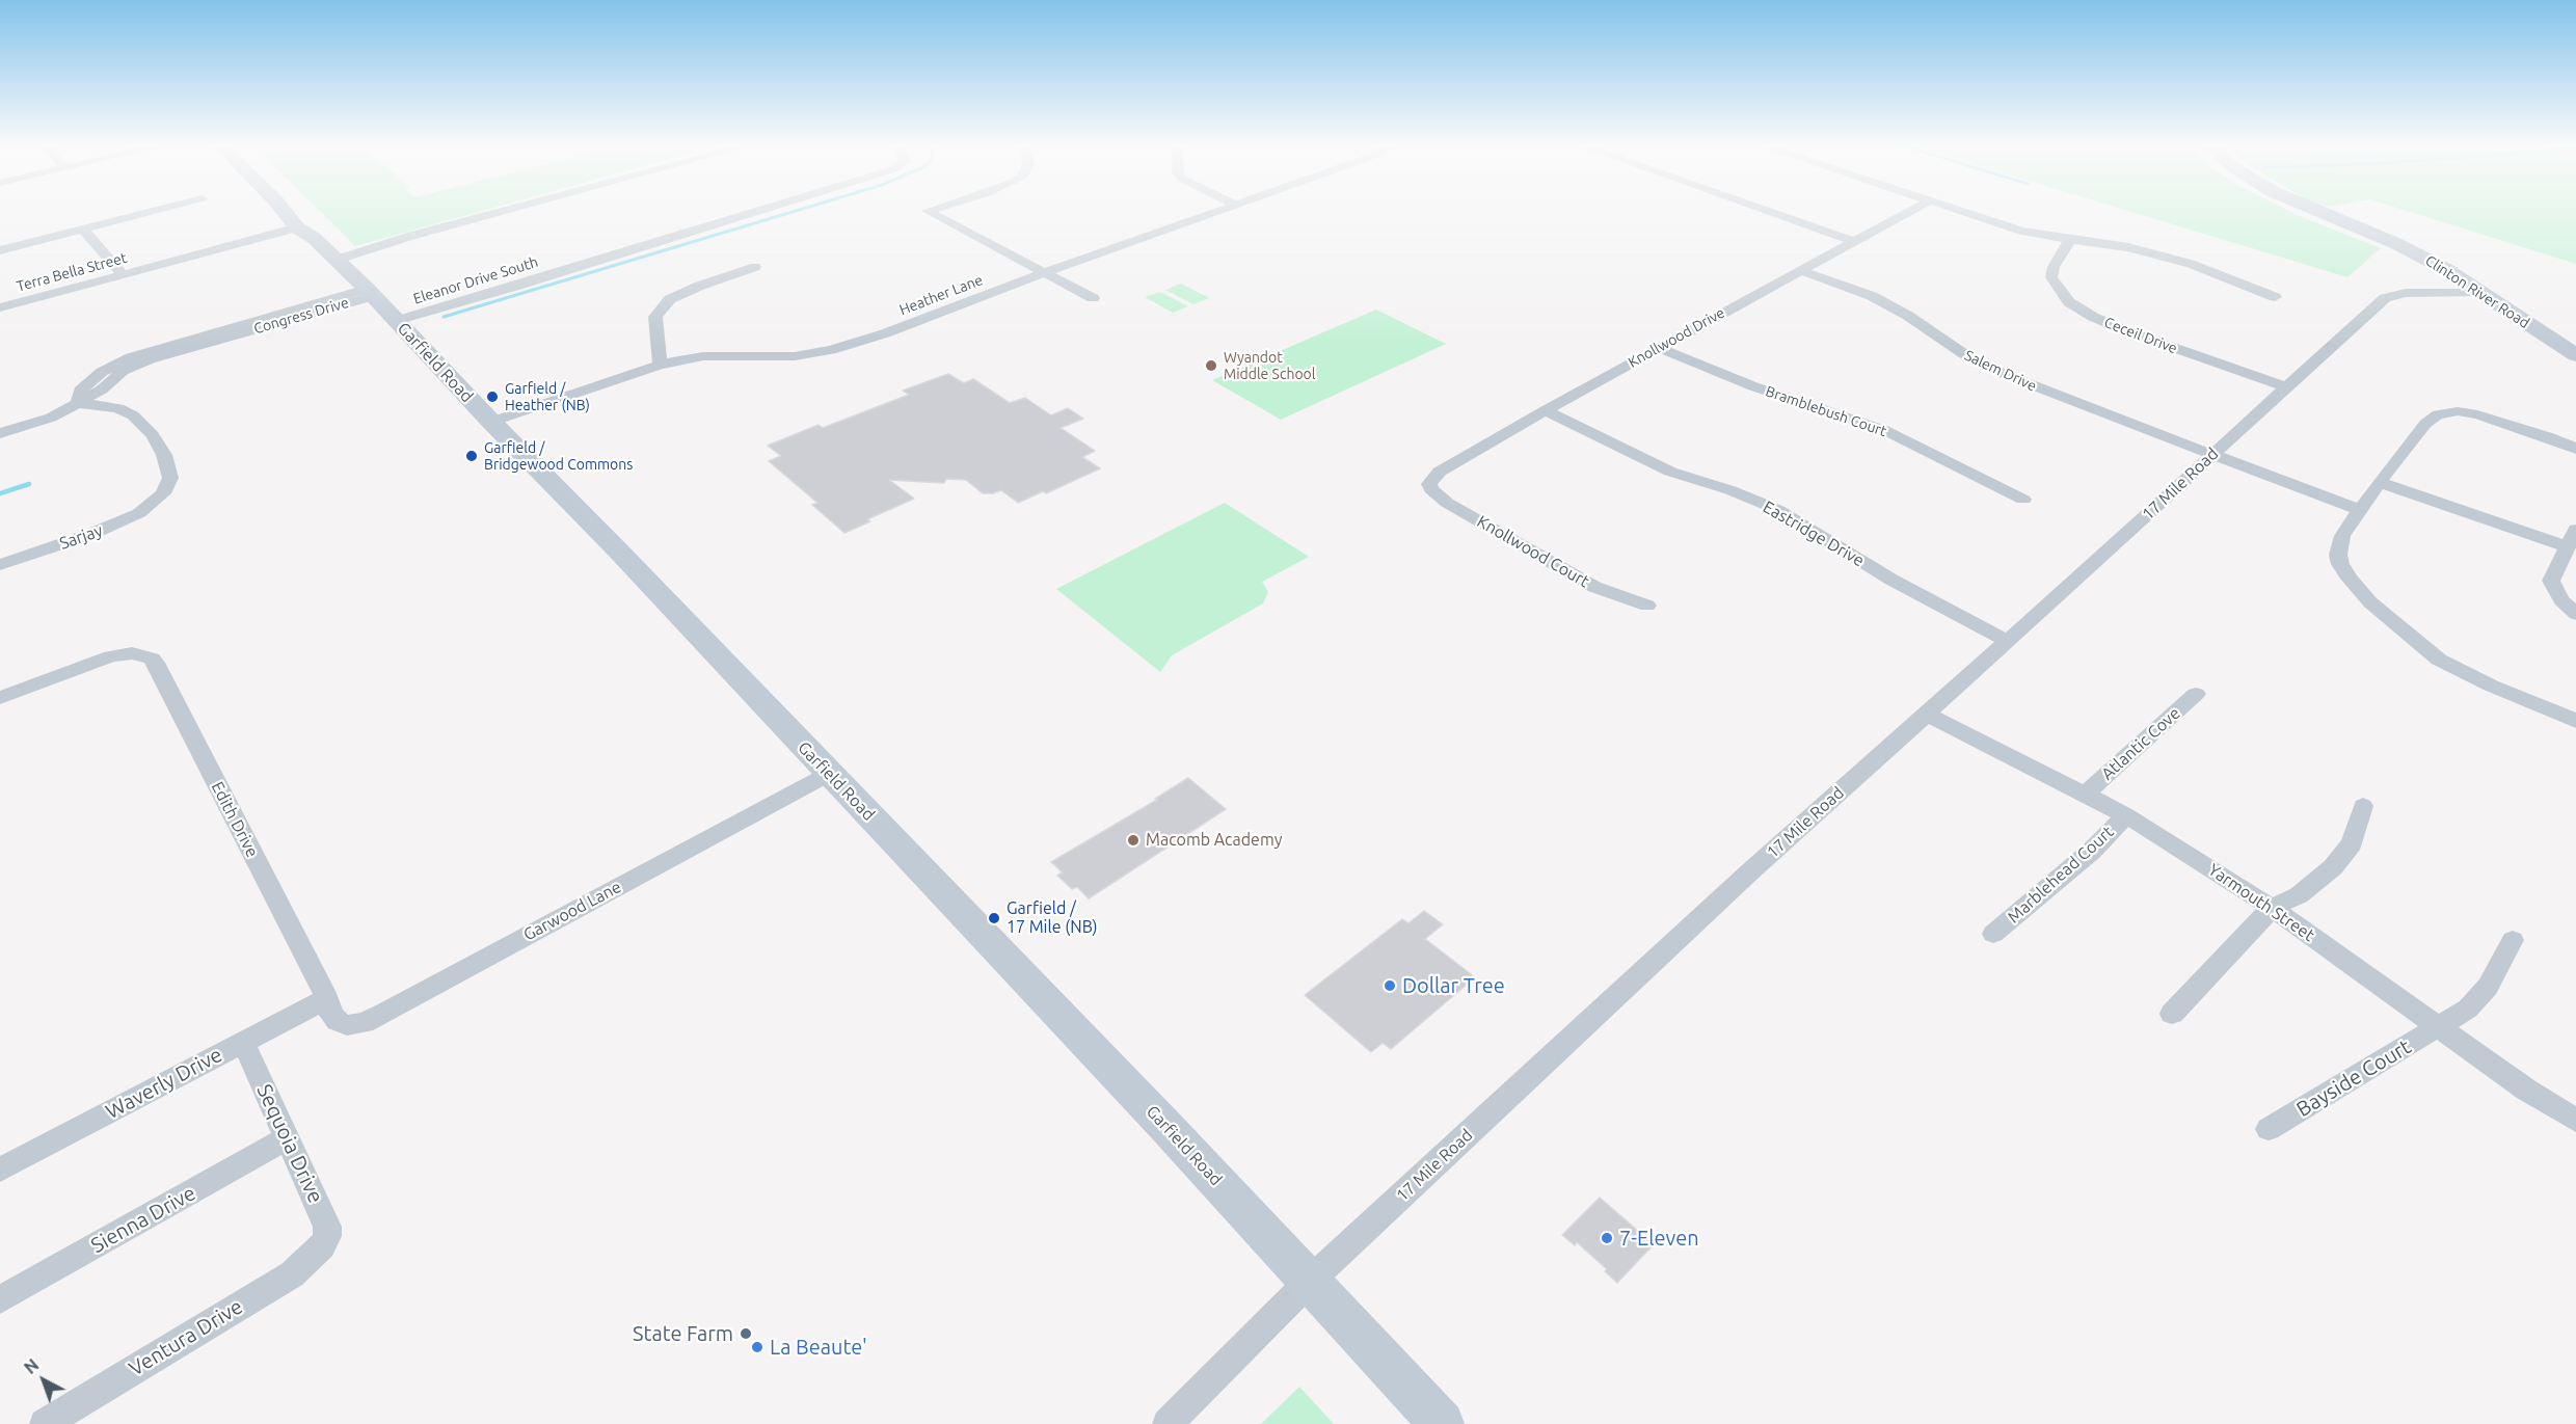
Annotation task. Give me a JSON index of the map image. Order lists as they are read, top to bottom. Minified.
{"streets":{"main road":["Clinton River Road","Garfield Road"],"street":["Terra Bella Street","Eleanor Drive South","Heather Lane","Congress Drive","Ceceil Drive","Knollwood Drive","Salem Drive","Bramblebush Court","17 Mile Road","Eastridge Drive","Sarjay","Knollwood Court","Atlantic Cove","Edith Drive","Marblehead Court","Yarmouth Street","Garwood Lane","Bayside Court","Waverly Drive","Sequoia Drive","Sienna Drive","Ventura Drive"]},"crossings":[["Terra Bella Street","Garfield Road"],["Eleanor Drive South","Garfield Road"],["Clinton River Road","17 Mile Road"],["Heather Lane","Garfield Road"],["Congress Drive","Garfield Road"],["Congress Drive","Sarjay"],["Ceceil Drive","17 Mile Road"],["Knollwood Drive","Salem Drive"],["Knollwood Drive","Bramblebush Court"],["Knollwood Drive","Eastridge Drive"],["Knollwood Drive","Knollwood Court"],["Garfield Road","17 Mile Road"],["Garfield Road","Garwood Lane"],["Salem Drive","17 Mile Road"],["17 Mile Road","Eastridge Drive"],["17 Mile Road","Yarmouth Street"],["Atlantic Cove","Yarmouth Street"],["Edith Drive","Garwood Lane"],["Edith Drive","Waverly Drive"],["Marblehead Court","Yarmouth Street"],["Yarmouth Street","Bayside Court"],["Garwood Lane","Waverly Drive"],["Waverly Drive","Sequoia Drive"],["Sequoia Drive","Sienna Drive"],["Sequoia Drive","Ventura Drive"]],"places":["Wyandot Middle School","Garfield / Heather (NB)","Garfield / Bridgewood Commons","Macomb Academy","Garfield / 17 Mile (NB)","Dollar Tree","7-Eleven","State Farm","La Beaute'"],"north":"top left"}
